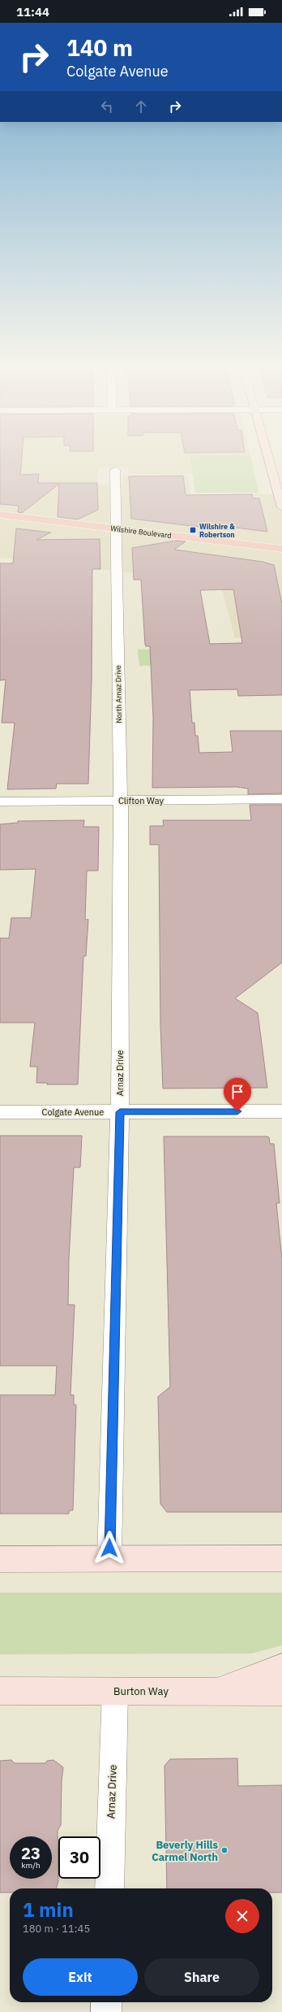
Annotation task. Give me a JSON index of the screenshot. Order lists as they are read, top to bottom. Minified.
{"streets":{"main road":["Wilshire Boulevard","Burton Way"],"street":["North Arnaz Drive","Clifton Way","Arnaz Drive","Colgate Avenue"]},"crossings":[["Wilshire Boulevard","North Arnaz Drive"],["North Arnaz Drive","Clifton Way"],["North Arnaz Drive","Arnaz Drive"],["Arnaz Drive","Colgate Avenue"],["Arnaz Drive","Burton Way"]],"places":{"transit":["Wilshire & Robertson"],"other":["Beverly Hills Carmel North"]},"page":{"status":"11:44","turn":["140 m","Colgate Avenue"],"speed":"23 km/h","limit":"30","heading":["1 min","180 m · 11:45"],"buttons":["Exit","Share"]}}
